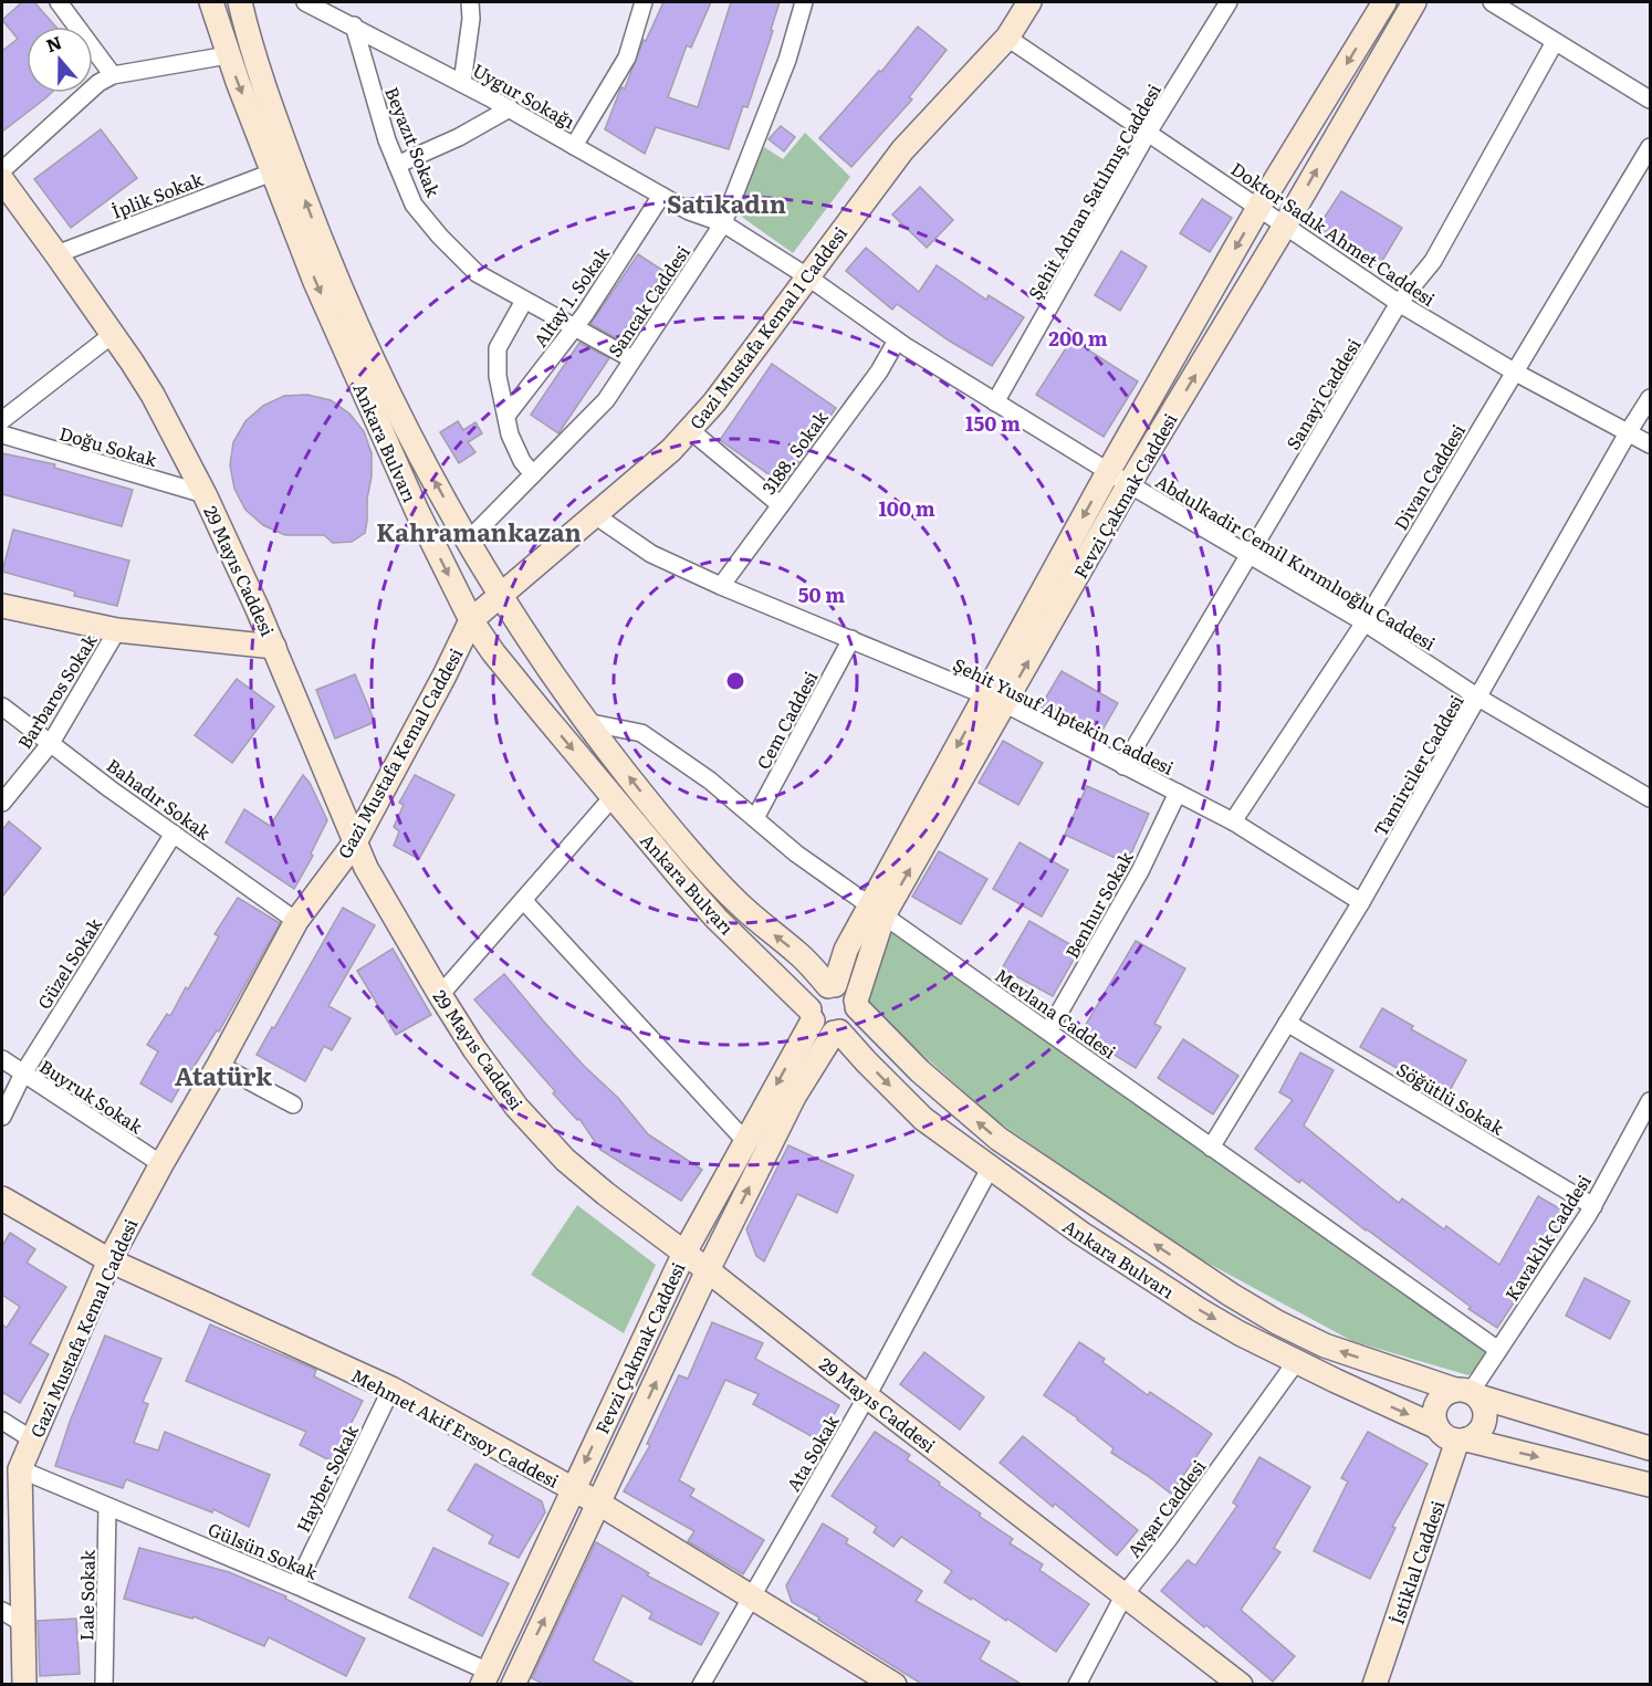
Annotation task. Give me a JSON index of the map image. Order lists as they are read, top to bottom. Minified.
{"streets":{"main road":["Gazi Mustafa Kemal 1 Caddesi","Ankara Bulvarı","Fevzi Çakmak Caddesi","29 Mayıs Caddesi","Gazi Mustafa Kemal Caddesi","Mehmet Akif Ersoy Caddesi","İstiklal Caddesi"],"street":["Uygur Sokağı","Beyazıt Sokak","Şehit Adnan Satılmış Caddesi","İplik Sokak","Doktor Sadık Ahmet Caddesi","Altay 1. Sokak","Sancak Caddesi","Sanayi Caddesi","Doğu Sokak","3188. Sokak","Divan Caddesi","Abdulkadir Cemil Kırımlıoğlu Caddesi","Barbaros Sokak","Şehit Yusuf Alptekin Caddesi","Cem Caddesi","Tamirciler Caddesi","Bahadır Sokak","Benhur Sokak","Güzel Sokak","Mevlana Caddesi","Buyruk Sokak","Söğütlü Sokak","Kavaklık Caddesi","Ata Sokak","Hayber Sokak","Avşar Caddesi","Gülsün Sokak","Lale Sokak"]},"crossings":[["Uygur Sokağı","Beyazıt Sokak"],["Uygur Sokağı","Altay 1. Sokak"],["Uygur Sokağı","Sancak Caddesi"],["Uygur Sokağı","Abdulkadir Cemil Kırımlıoğlu Caddesi"],["Beyazıt Sokak","Altay 1. Sokak"],["Beyazıt Sokak","Sancak Caddesi"],["Şehit Adnan Satılmış Caddesi","Doktor Sadık Ahmet Caddesi"],["Şehit Adnan Satılmış Caddesi","Abdulkadir Cemil Kırımlıoğlu Caddesi"],["İplik Sokak","Ankara Bulvarı"],["İplik Sokak","29 Mayıs Caddesi"],["Doktor Sadık Ahmet Caddesi","Gazi Mustafa Kemal 1 Caddesi"],["Doktor Sadık Ahmet Caddesi","Sanayi Caddesi"],["Doktor Sadık Ahmet Caddesi","Divan Caddesi"],["Doktor Sadık Ahmet Caddesi","Fevzi Çakmak Caddesi"],["Doktor Sadık Ahmet Caddesi","Tamirciler Caddesi"],["Sancak Caddesi","Ankara Bulvarı"],["Sancak Caddesi","Abdulkadir Cemil Kırımlıoğlu Caddesi"],["Gazi Mustafa Kemal 1 Caddesi","Ankara Bulvarı"],["Gazi Mustafa Kemal 1 Caddesi","Abdulkadir Cemil Kırımlıoğlu Caddesi"],["Gazi Mustafa Kemal 1 Caddesi","Şehit Yusuf Alptekin Caddesi"],["Gazi Mustafa Kemal 1 Caddesi","Gazi Mustafa Kemal Caddesi"],["Sanayi Caddesi","Abdulkadir Cemil Kırımlıoğlu Caddesi"],["Sanayi Caddesi","Şehit Yusuf Alptekin Caddesi"],["Ankara Bulvarı","Fevzi Çakmak Caddesi"],["Ankara Bulvarı","Gazi Mustafa Kemal Caddesi"],["Ankara Bulvarı","Mevlana Caddesi"],["Ankara Bulvarı","Kavaklık Caddesi"],["Ankara Bulvarı","Ata Sokak"],["Ankara Bulvarı","Avşar Caddesi"],["Ankara Bulvarı","İstiklal Caddesi"],["Doğu Sokak","29 Mayıs Caddesi"],["3188. Sokak","Abdulkadir Cemil Kırımlıoğlu Caddesi"],["3188. Sokak","Şehit Yusuf Alptekin Caddesi"],["Divan Caddesi","Abdulkadir Cemil Kırımlıoğlu Caddesi"],["Divan Caddesi","Şehit Yusuf Alptekin Caddesi"],["Fevzi Çakmak Caddesi","Abdulkadir Cemil Kırımlıoğlu Caddesi"],["Fevzi Çakmak Caddesi","29 Mayıs Caddesi"],["Fevzi Çakmak Caddesi","Şehit Yusuf Alptekin Caddesi"],["Fevzi Çakmak Caddesi","Mevlana Caddesi"],["Fevzi Çakmak Caddesi","Mehmet Akif Ersoy Caddesi"],["Fevzi Çakmak Caddesi","Gülsün Sokak"],["Abdulkadir Cemil Kırımlıoğlu Caddesi","Tamirciler Caddesi"],["29 Mayıs Caddesi","Gazi Mustafa Kemal Caddesi"],["29 Mayıs Caddesi","Ata Sokak"],["29 Mayıs Caddesi","Avşar Caddesi"],["Barbaros Sokak","Bahadır Sokak"],["Şehit Yusuf Alptekin Caddesi","Cem Caddesi"],["Şehit Yusuf Alptekin Caddesi","Tamirciler Caddesi"],["Şehit Yusuf Alptekin Caddesi","Benhur Sokak"],["Cem Caddesi","Mevlana Caddesi"],["Gazi Mustafa Kemal Caddesi","Bahadır Sokak"],["Gazi Mustafa Kemal Caddesi","Buyruk Sokak"],["Gazi Mustafa Kemal Caddesi","Mehmet Akif Ersoy Caddesi"],["Gazi Mustafa Kemal Caddesi","Gülsün Sokak"],["Tamirciler Caddesi","Mevlana Caddesi"],["Tamirciler Caddesi","Söğütlü Sokak"],["Bahadır Sokak","Güzel Sokak"],["Benhur Sokak","Mevlana Caddesi"],["Güzel Sokak","Buyruk Sokak"],["Mevlana Caddesi","Kavaklık Caddesi"],["Söğütlü Sokak","Kavaklık Caddesi"],["Kavaklık Caddesi","İstiklal Caddesi"],["Mehmet Akif Ersoy Caddesi","Ata Sokak"],["Mehmet Akif Ersoy Caddesi","Hayber Sokak"],["Hayber Sokak","Gülsün Sokak"],["Gülsün Sokak","Lale Sokak"]],"districts":["Satıkadın","Kahramankazan","Atatürk"],"north":"top","rings":["200 m","150 m","100 m","50 m"]}
